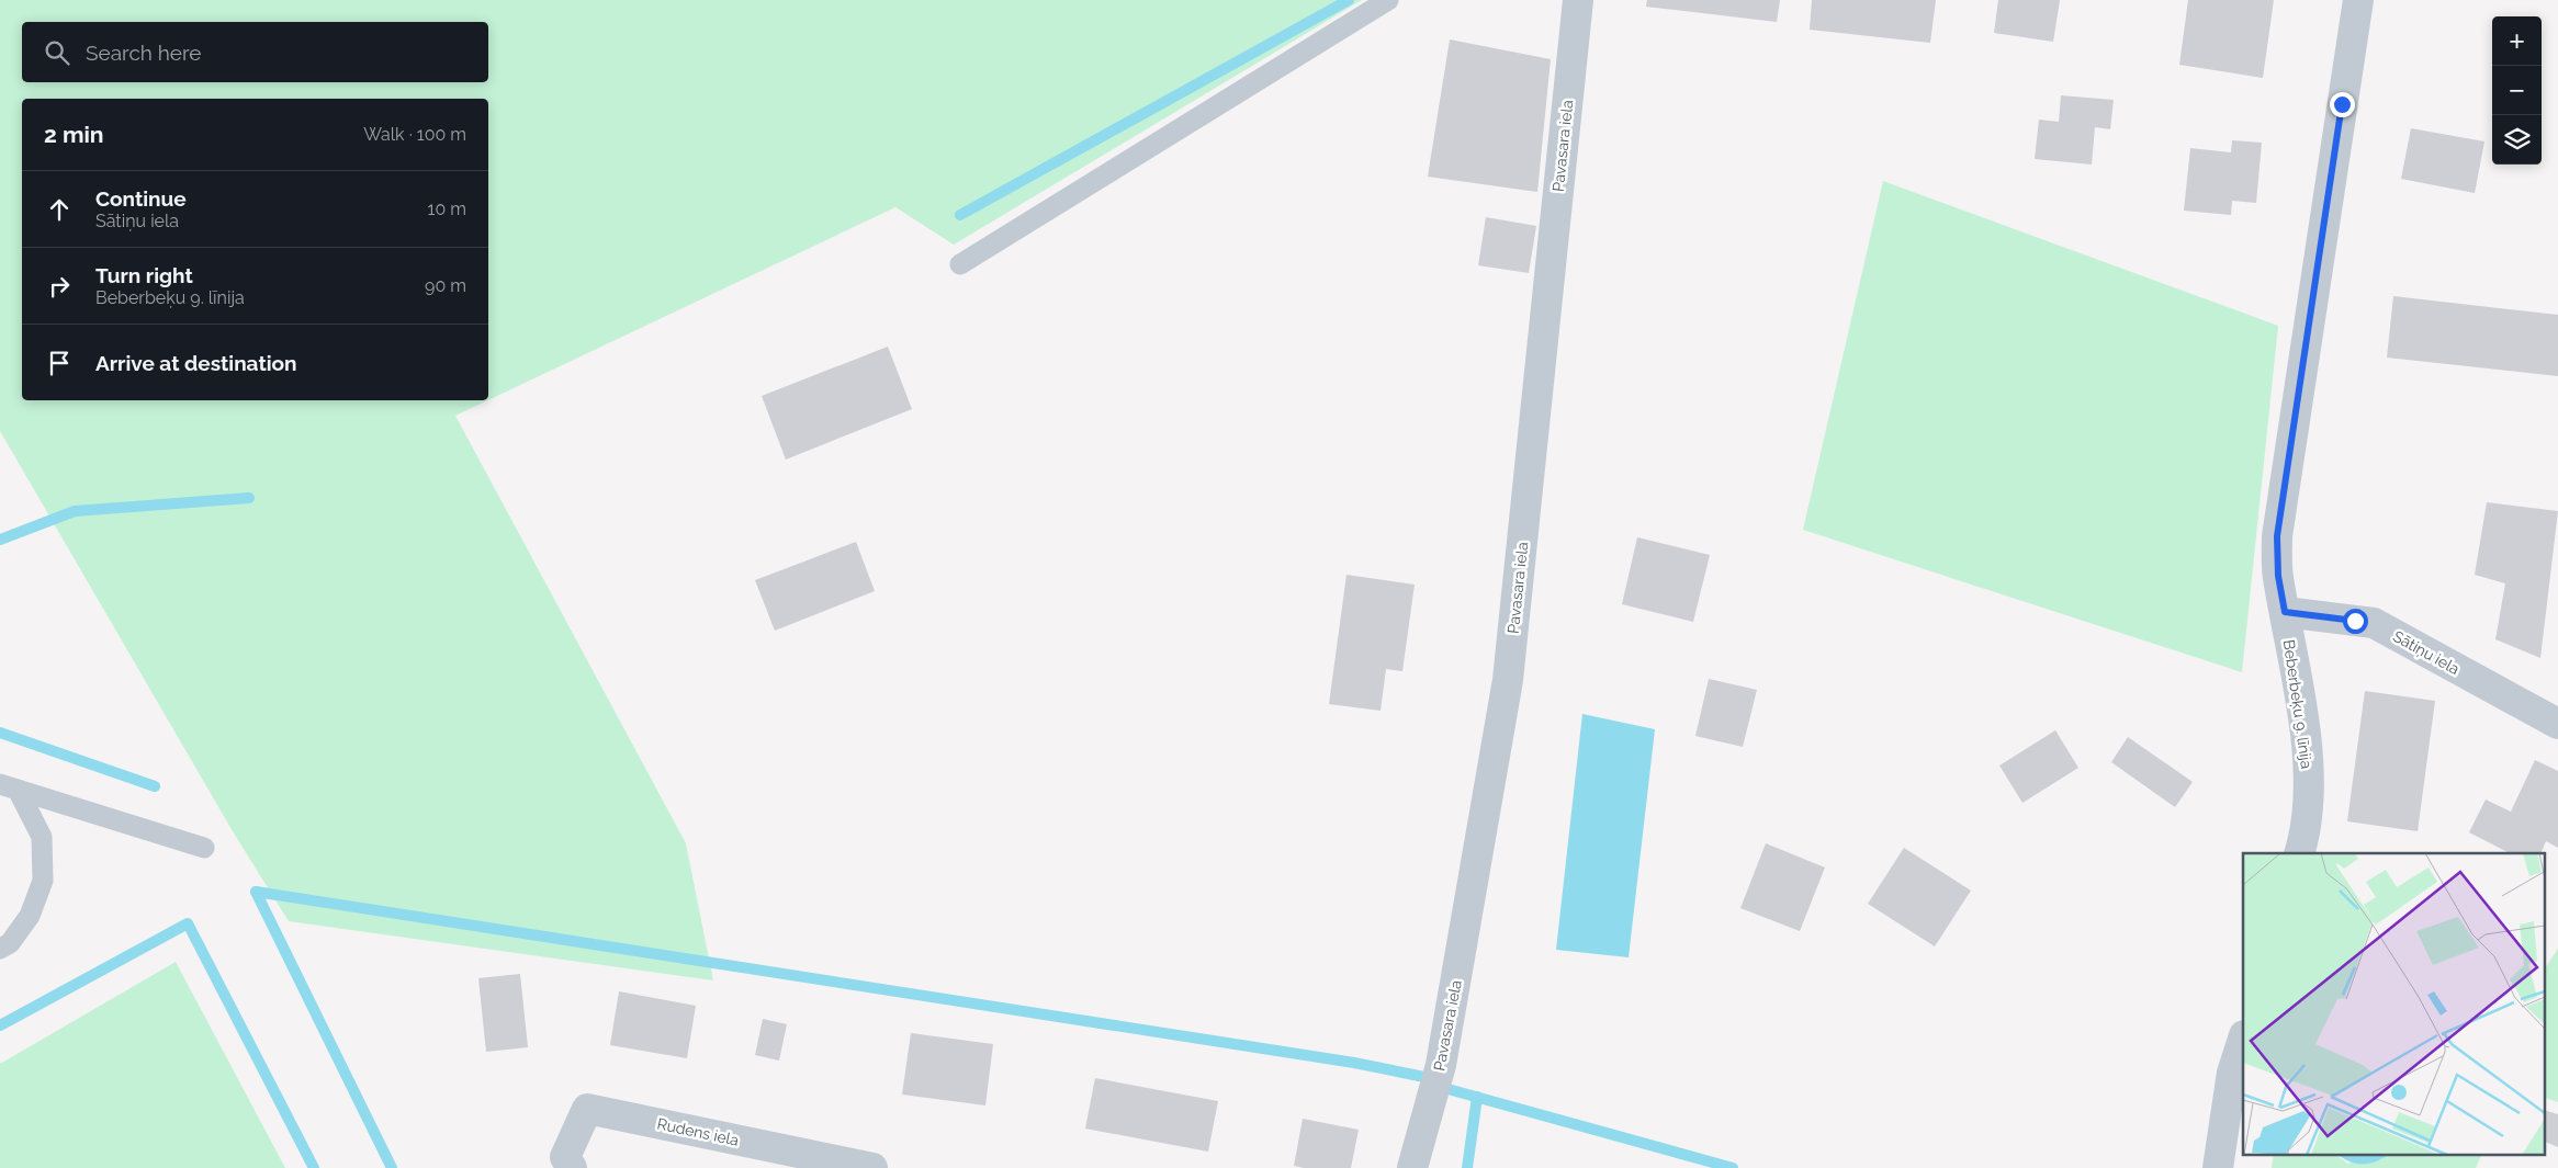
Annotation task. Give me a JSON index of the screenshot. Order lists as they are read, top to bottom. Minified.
{"streets":{"street":["Pavasara iela","Sātiņu iela","Beberbeķu 9. līnija","Rudens iela"]},"crossings":[["Sātiņu iela","Beberbeķu 9. līnija"]],"page":{"map_buttons":["+","−"],"search":"Search here","heading":["2 min","Walk · 100 m"],"list":[["Continue","Sātiņu iela","10 m"],["Turn right","Beberbeķu 9. līnija","90 m"],"Arrive at destination"]}}
